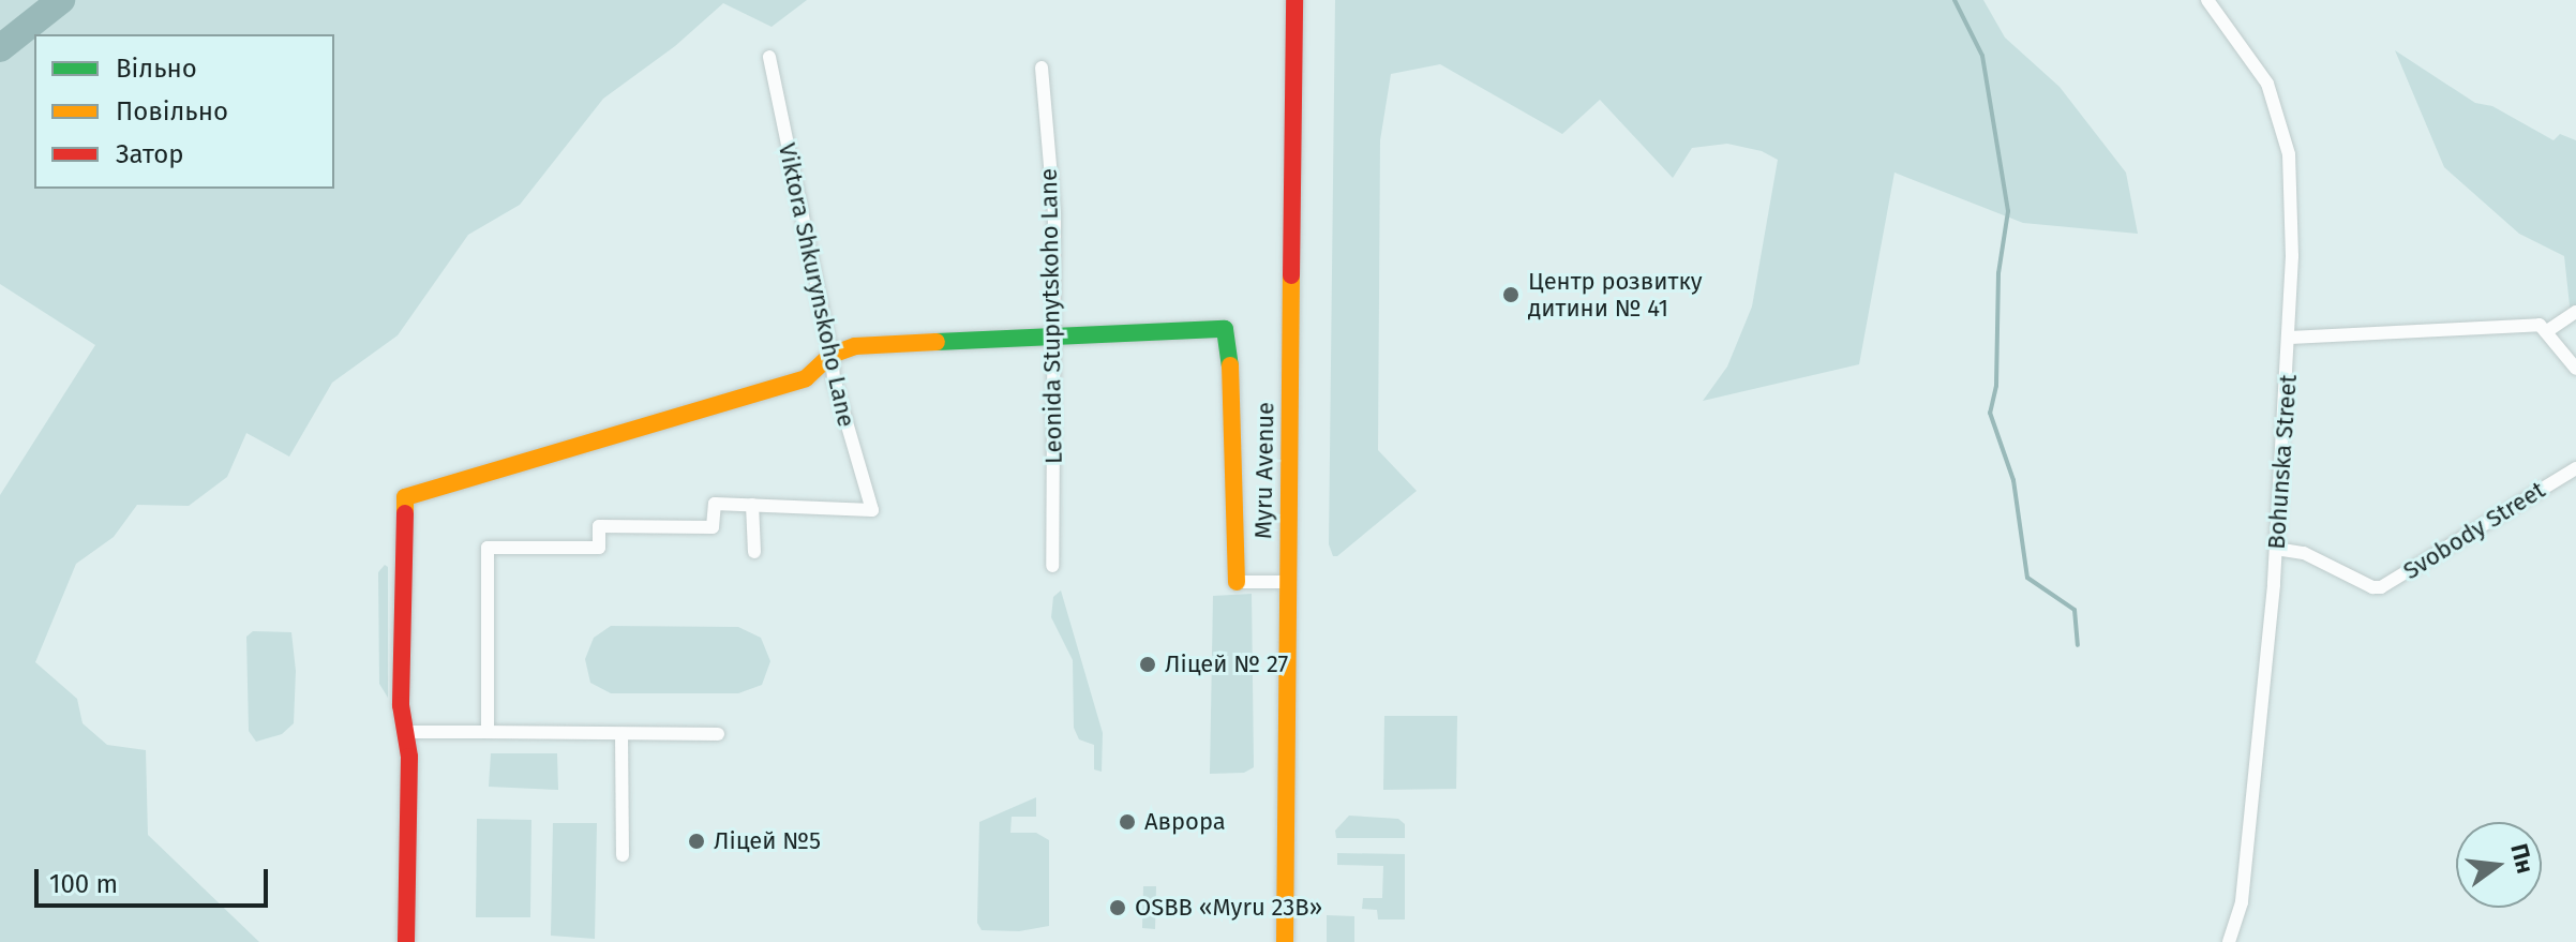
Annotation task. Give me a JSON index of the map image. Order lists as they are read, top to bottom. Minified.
{"streets":{"street":["Viktora Shkurynskoho Lane","Leonida Stupnytskoho Lane","Bohunska Street","Myru Avenue","Svobody Street"]},"crossings":[["Bohunska Street","Svobody Street"]],"places":["Центр розвитку дитини № 41","Ліцей № 27","Аврора","Ліцей №5","OSBB «Myru 23B»"],"legend":["Вільно","Повільно","Затор"],"scale_bar":"100 m","north":"right"}
